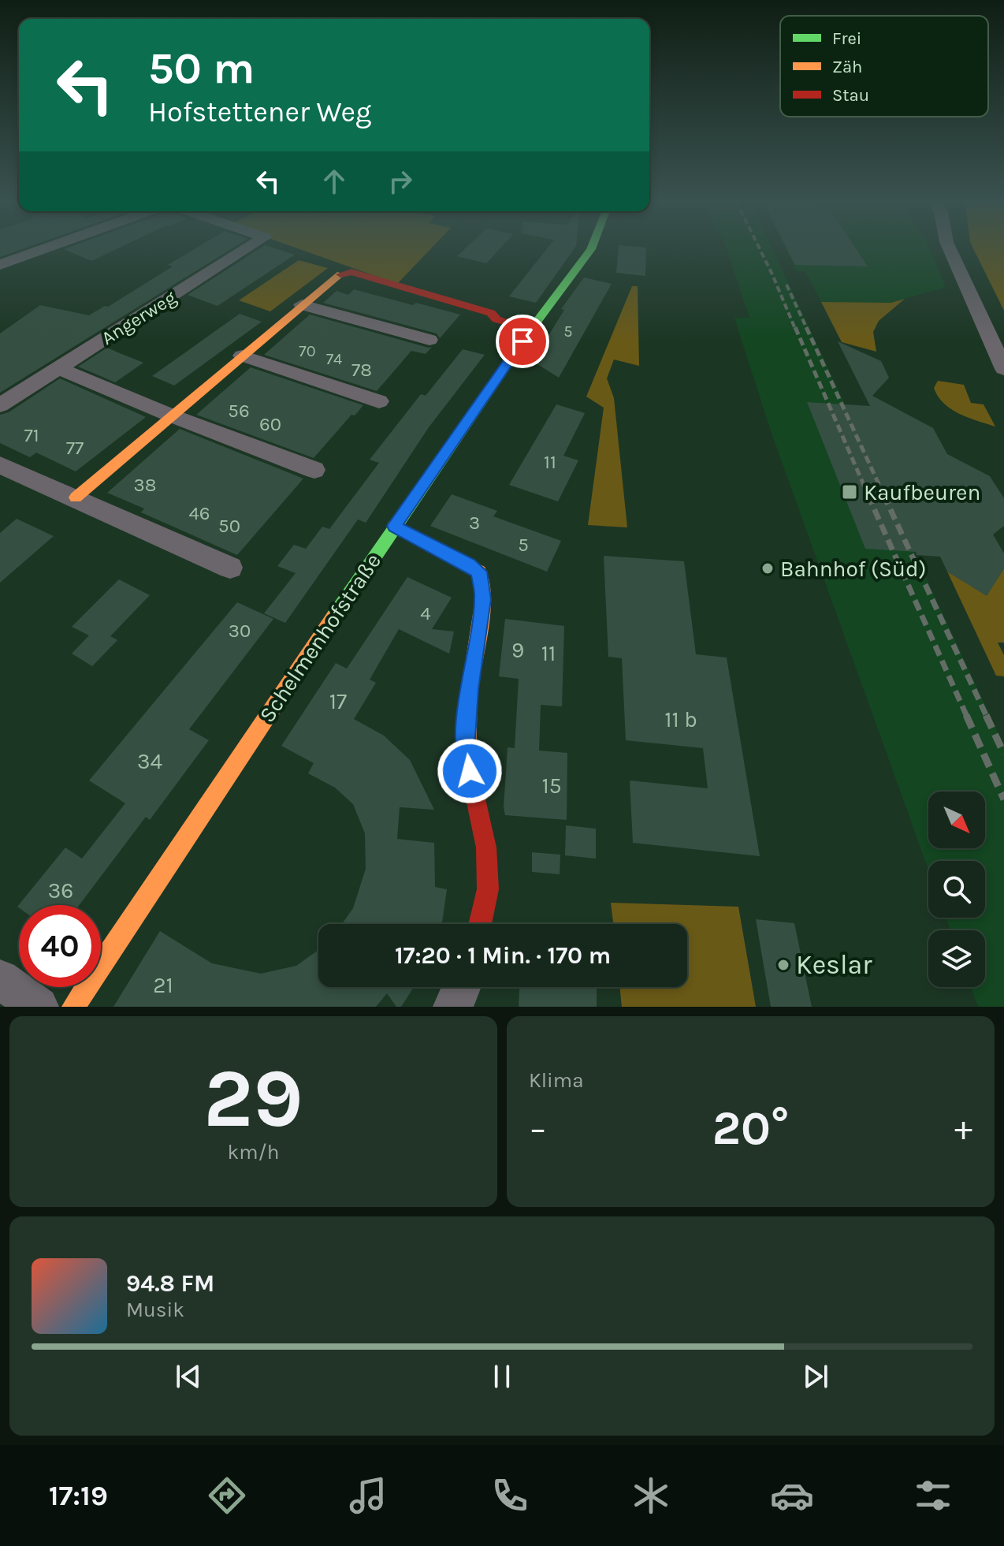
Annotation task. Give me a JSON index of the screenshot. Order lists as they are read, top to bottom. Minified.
{"streets":{"street":["Angerweg","Schelmenhofstraße"]},"places":{"transit":["Kaufbeuren"],"other":["Bahnhof (Süd)","Keslar"]},"house_numbers":["5","70","74","78","56","60","71","77","11","38","46","3","50","5","4","30","9","11","17","11 b","34","15","36","21"],"legend":["Frei","Zäh","Stau"],"north":"bottom right","page":{"turn":["50 m","Hofstettener Weg"],"limit":"40","trip":"17:20 · 1 Min. · 170 m","tile":[["29","km/h"],"Klima"],"heat":["−","20°","+"],"song":["94.8 FM","Musik"],"tabs":"17:19"}}
